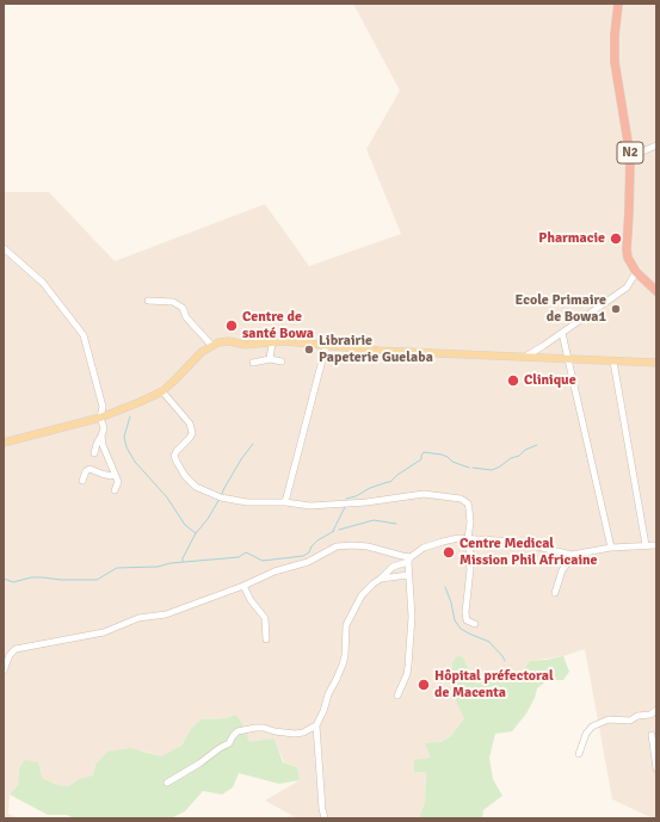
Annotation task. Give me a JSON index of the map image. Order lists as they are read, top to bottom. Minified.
{"streets":{"highway":["N2"]},"places":["Pharmacie","Ecole Primaire de Bowa1","Centre de santé Bowa","Librairie Papeterie Guelaba","Clinique","Centre Medical Mission Phil Africaine","Hôpital préfectoral de Macenta"]}
